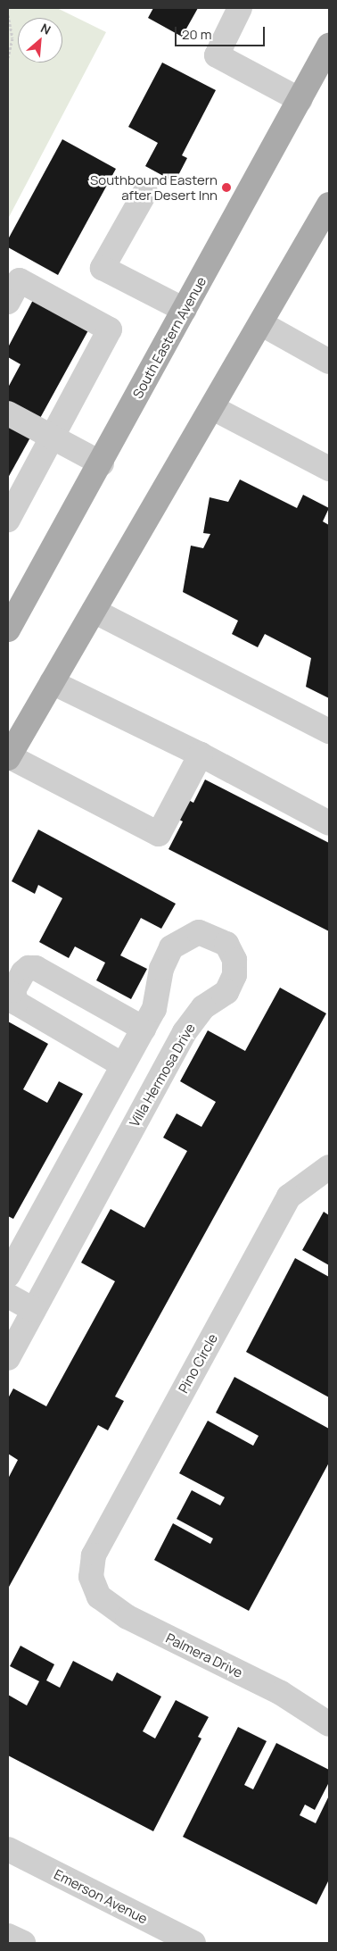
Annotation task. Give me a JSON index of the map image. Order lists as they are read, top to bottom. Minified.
{"streets":{"main road":["South Eastern Avenue"],"street":["Villa Hermosa Drive","Pino Circle","Palmera Drive","Emerson Avenue"]},"crossings":[["Pino Circle","Palmera Drive"]],"places":["Southbound Eastern after Desert Inn"],"scale_bar":"20 m","north":"top right"}
